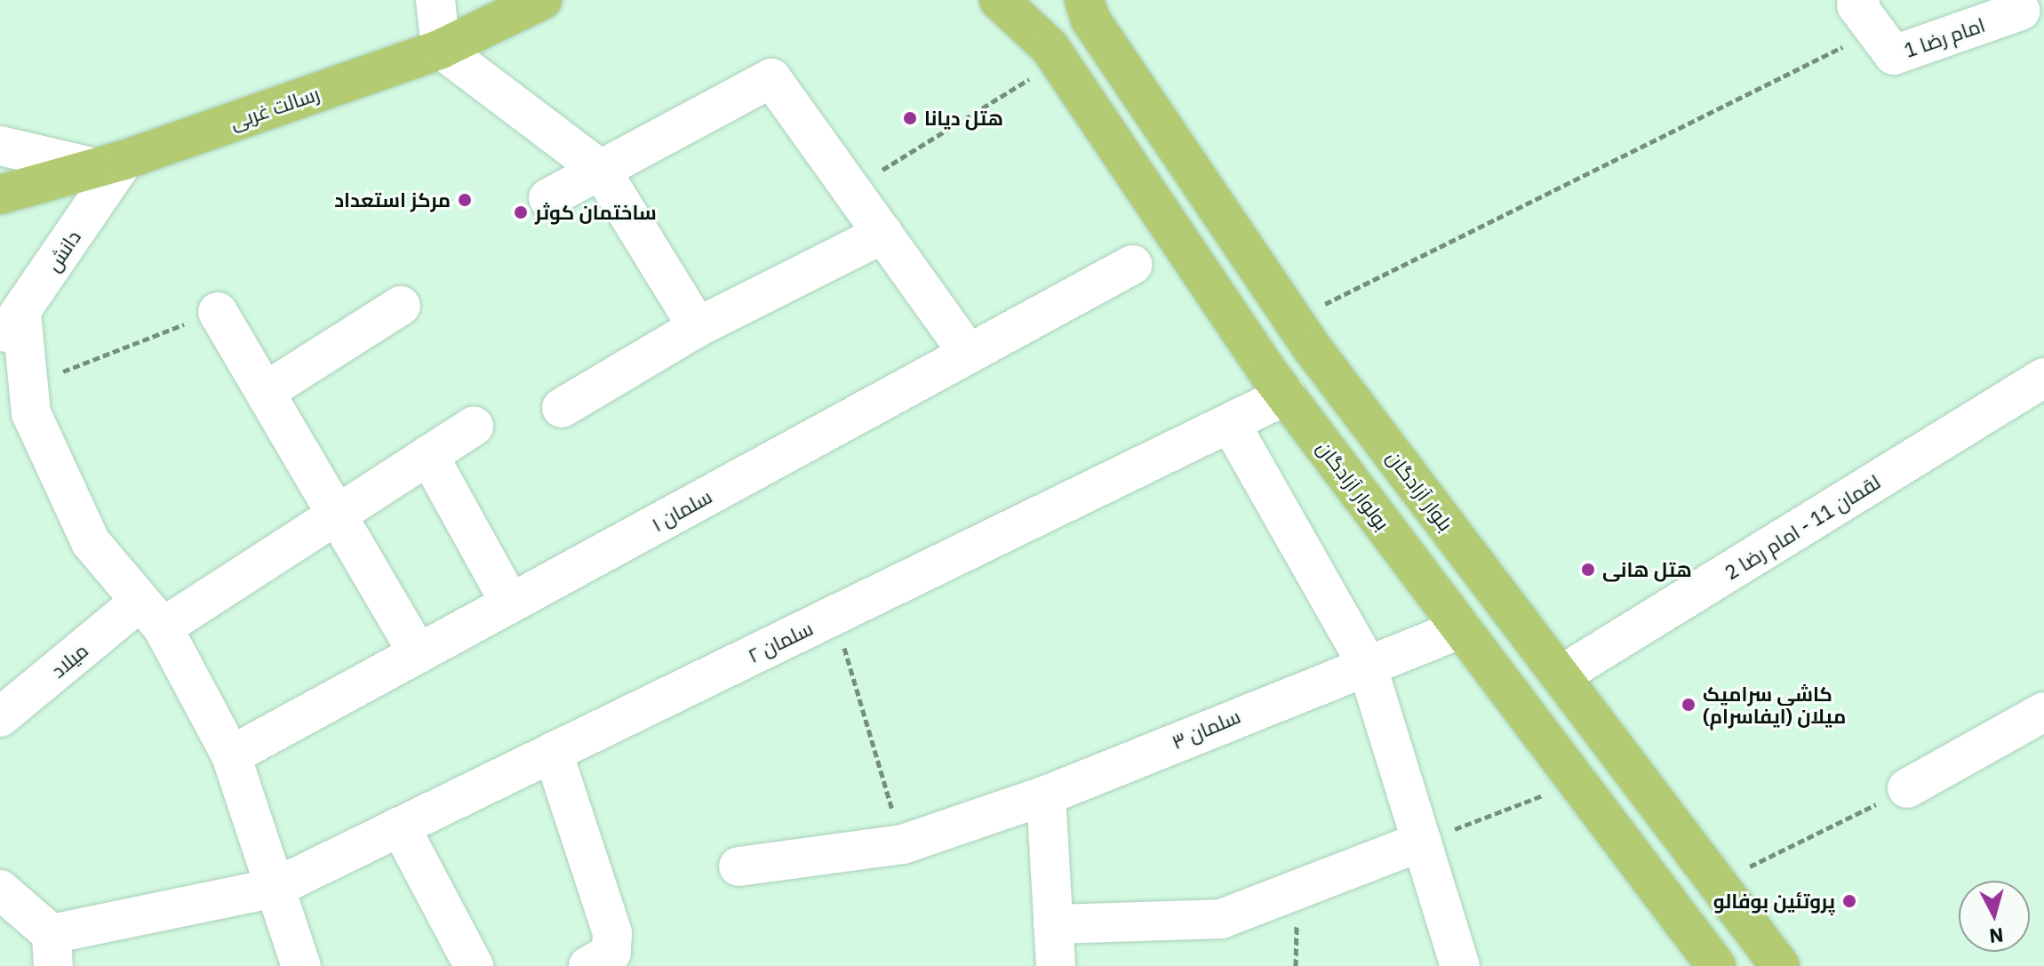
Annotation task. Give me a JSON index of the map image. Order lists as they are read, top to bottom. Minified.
{"streets":{"main road":["رسالت غربی","بولوار آزادگان","بلوار آزادگان"],"street":["امام رضا 1","دانش","سلمان ۱","لقمان 11 - امام رضا 2","سلمان ۲","میلاد","سلمان ۳"]},"crossings":[["رسالت غربی","دانش"],["بولوار آزادگان","سلمان ۲"],["بولوار آزادگان","سلمان ۳"],["بلوار آزادگان","لقمان 11 - امام رضا 2"]],"places":["هتل دیانا","مرکز استعداد","ساختمان کوثر","هتل هانی","کاشی سرامیک میلان (ایفاسرام)","پروتئین بوفالو"],"north":"bottom"}
